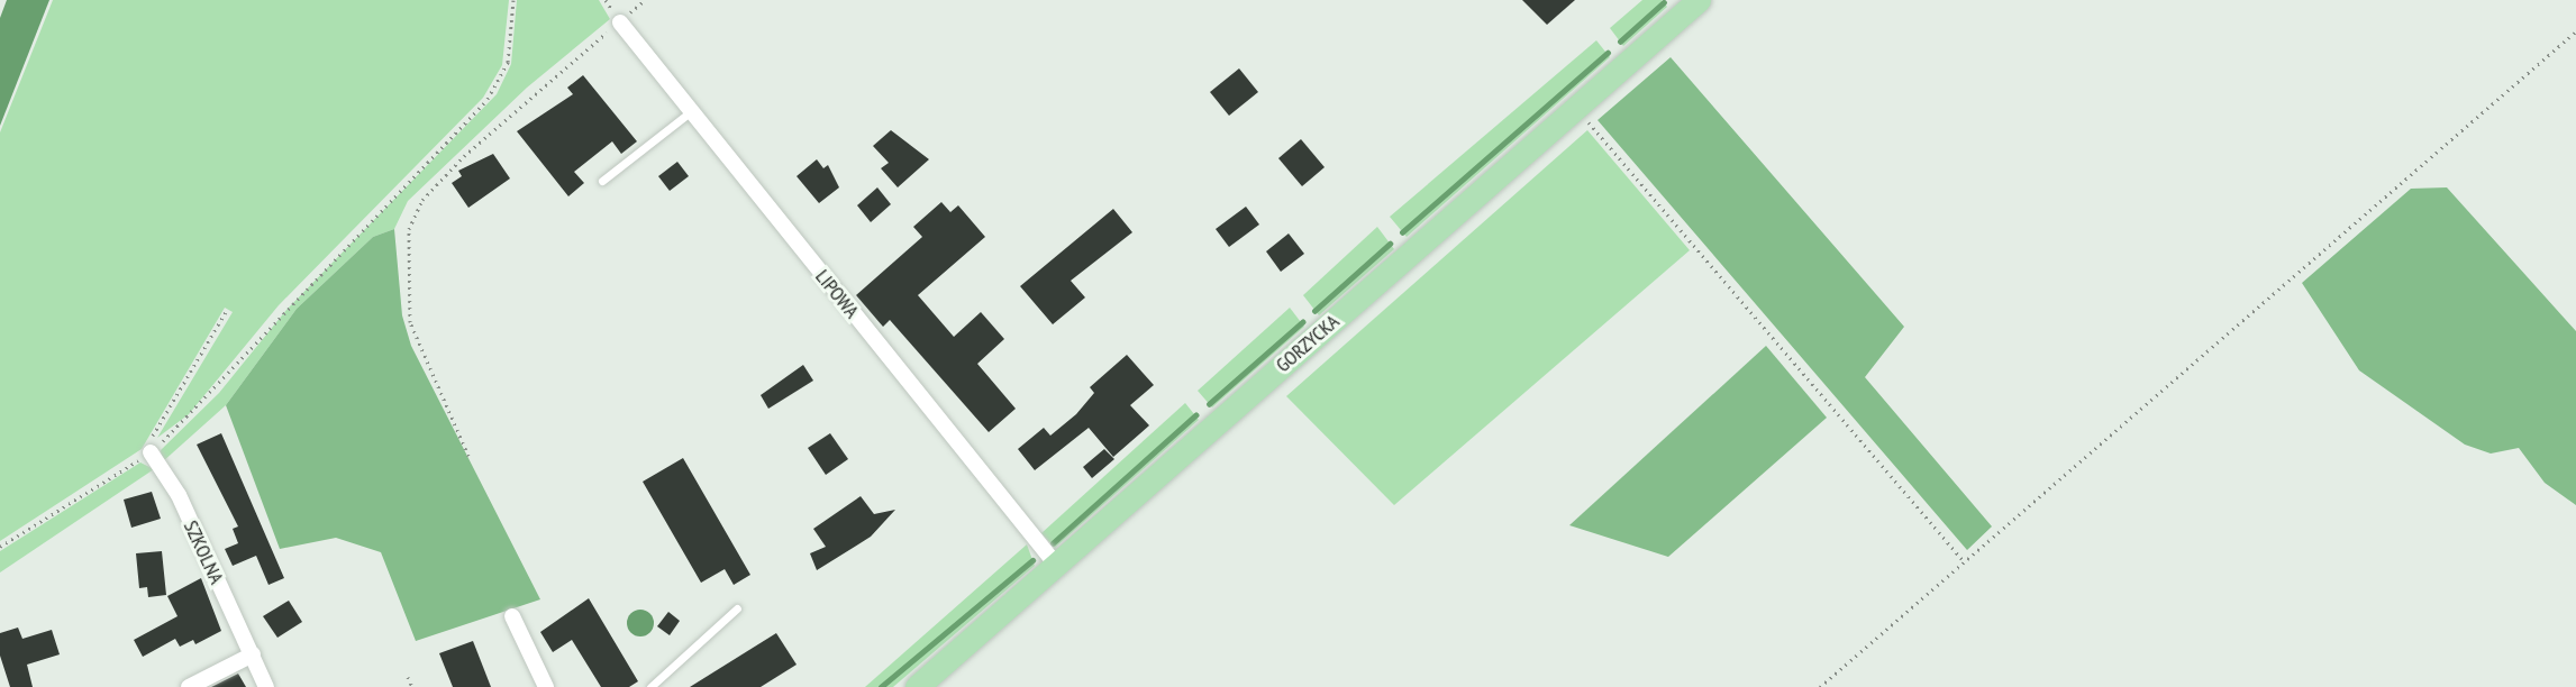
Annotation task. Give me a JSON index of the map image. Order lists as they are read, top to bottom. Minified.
{"streets":{"main road":["GORZYCKA"],"street":["LIPOWA","SZKOLNA"]},"crossings":[["LIPOWA","GORZYCKA"]]}
